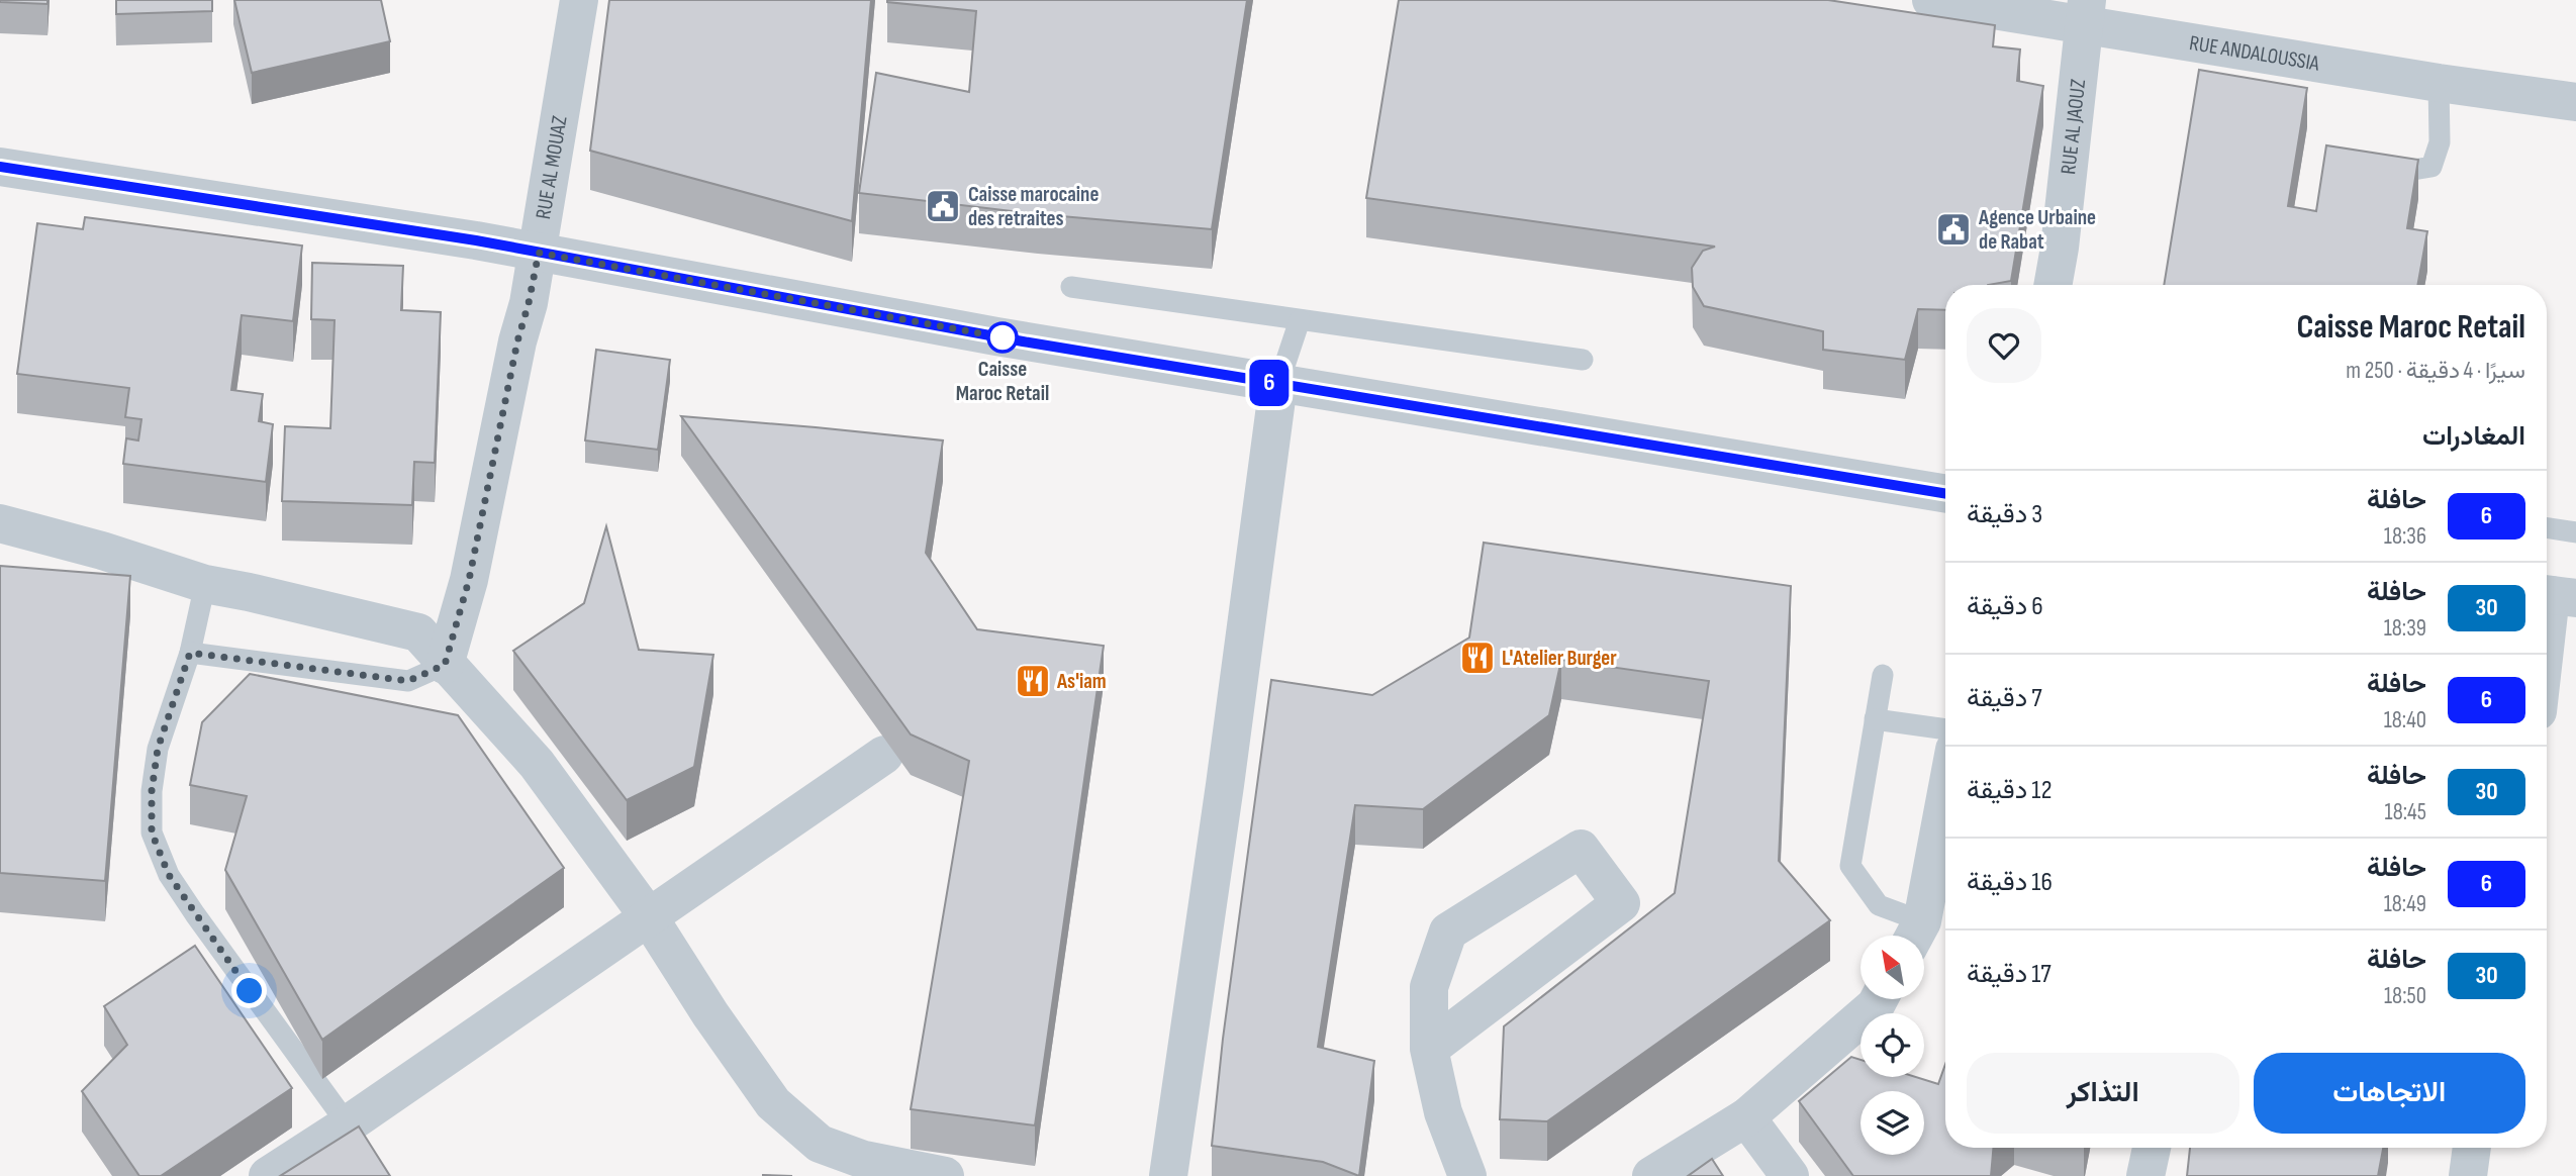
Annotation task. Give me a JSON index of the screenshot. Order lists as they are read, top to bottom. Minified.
{"streets":{"street":["RUE ANDALOUSSIA","RUE AL JAOUZ","RUE AL MOUAZ"]},"crossings":[["RUE ANDALOUSSIA","RUE AL JAOUZ"]],"places":{"public building":["Caisse marocaine des retraites","Agence Urbaine de Rabat"],"other":["Caisse Maroc Retail"],"restaurant":["L'Atelier Burger","As'iam"]},"lines":["bus line 6"],"north":"top left","page":{"on_map":"6","heading":[["Caisse Maroc Retail","سيرًا · 4 دقيقة · 250 m"],"المغادرات"],"list":[{"mark":"6","name":"حافلة","note":"18:36","value":"3 دقيقة"},{"mark":"30","name":"حافلة","note":"18:39","value":"6 دقيقة"},{"mark":"6","name":"حافلة","note":"18:40","value":"7 دقيقة"},{"mark":"30","name":"حافلة","note":"18:45","value":"12 دقيقة"},{"mark":"6","name":"حافلة","note":"18:49","value":"16 دقيقة"},{"mark":"30","name":"حافلة","note":"18:50","value":"17 دقيقة"}],"buttons":["الاتجاهات","التذاكر"]}}
